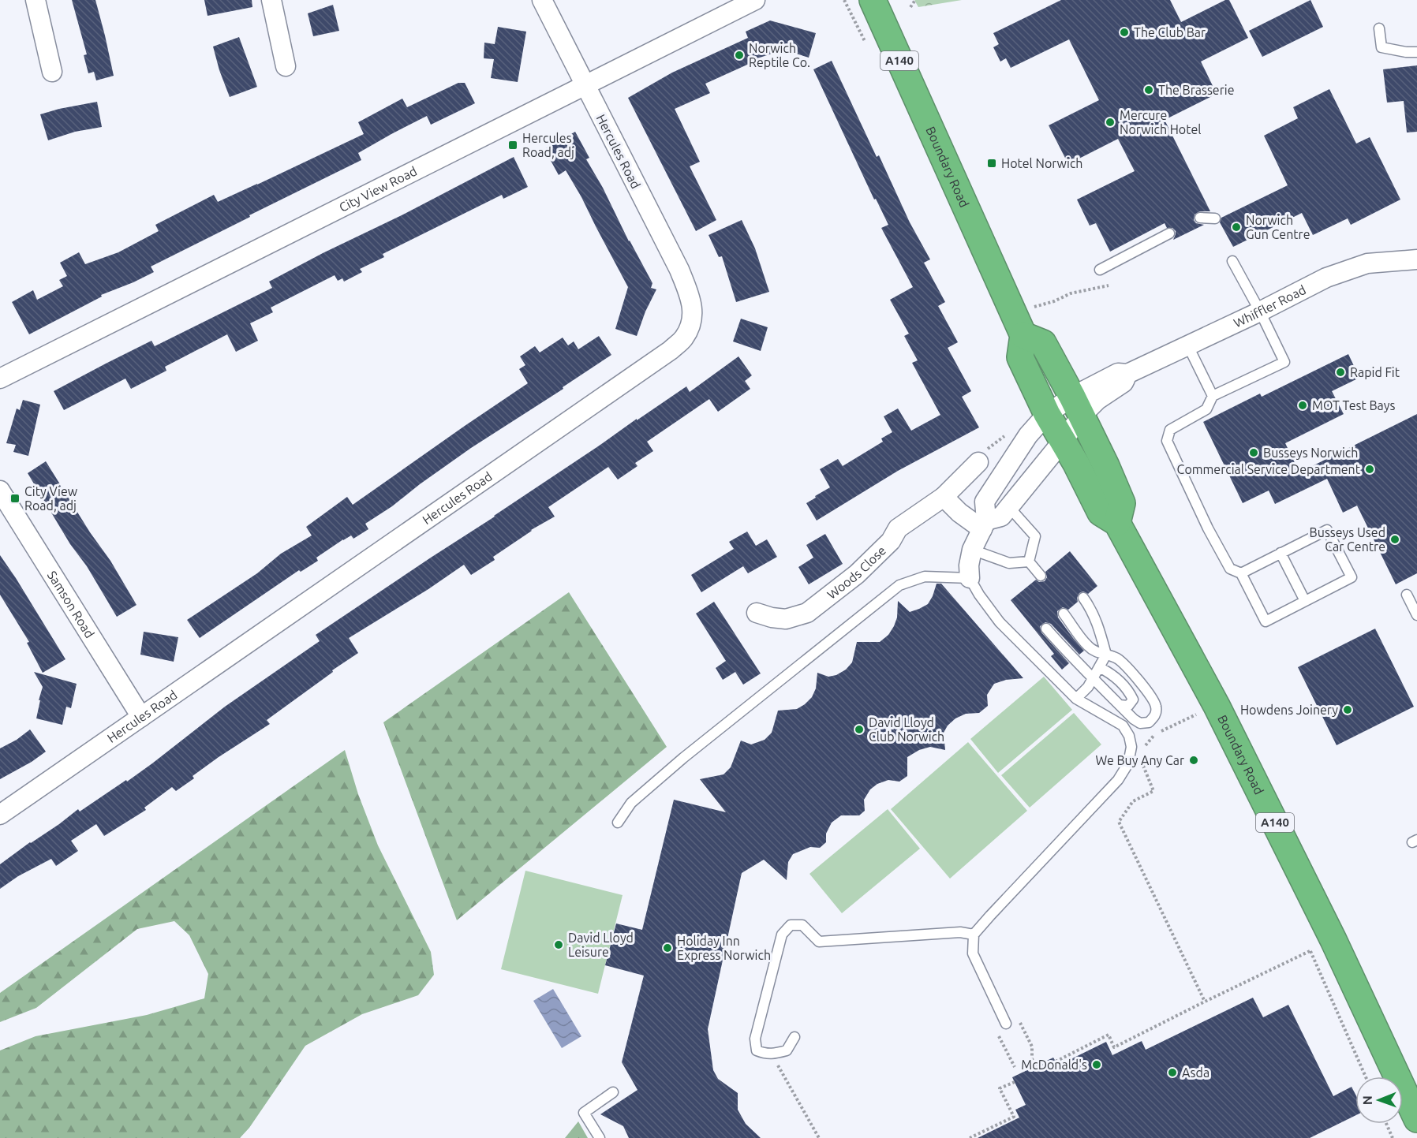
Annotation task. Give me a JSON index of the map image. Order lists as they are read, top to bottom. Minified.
{"streets":{"highway":["A140","Boundary Road"],"street":["Hercules Road","City View Road","Whiffler Road","Woods Close","Samson Road"]},"crossings":[["Hercules Road","City View Road"],["Hercules Road","Samson Road"],["Boundary Road","Whiffler Road"]],"places":{"other":["The Club Bar","Norwich Reptile Co.","The Brasserie","Mercure Norwich Hotel","Norwich Gun Centre","Rapid Fit","MOT Test Bays","Busseys Norwich","Commercial Service Department","Busseys Used Car Centre","Howdens Joinery","David Lloyd Club Norwich","We Buy Any Car","David Lloyd Leisure","Holiday Inn Express Norwich","McDonald's","Asda"],"transit":["Hercules Road, adj","Hotel Norwich","City View Road, adj"]},"north":"left"}
